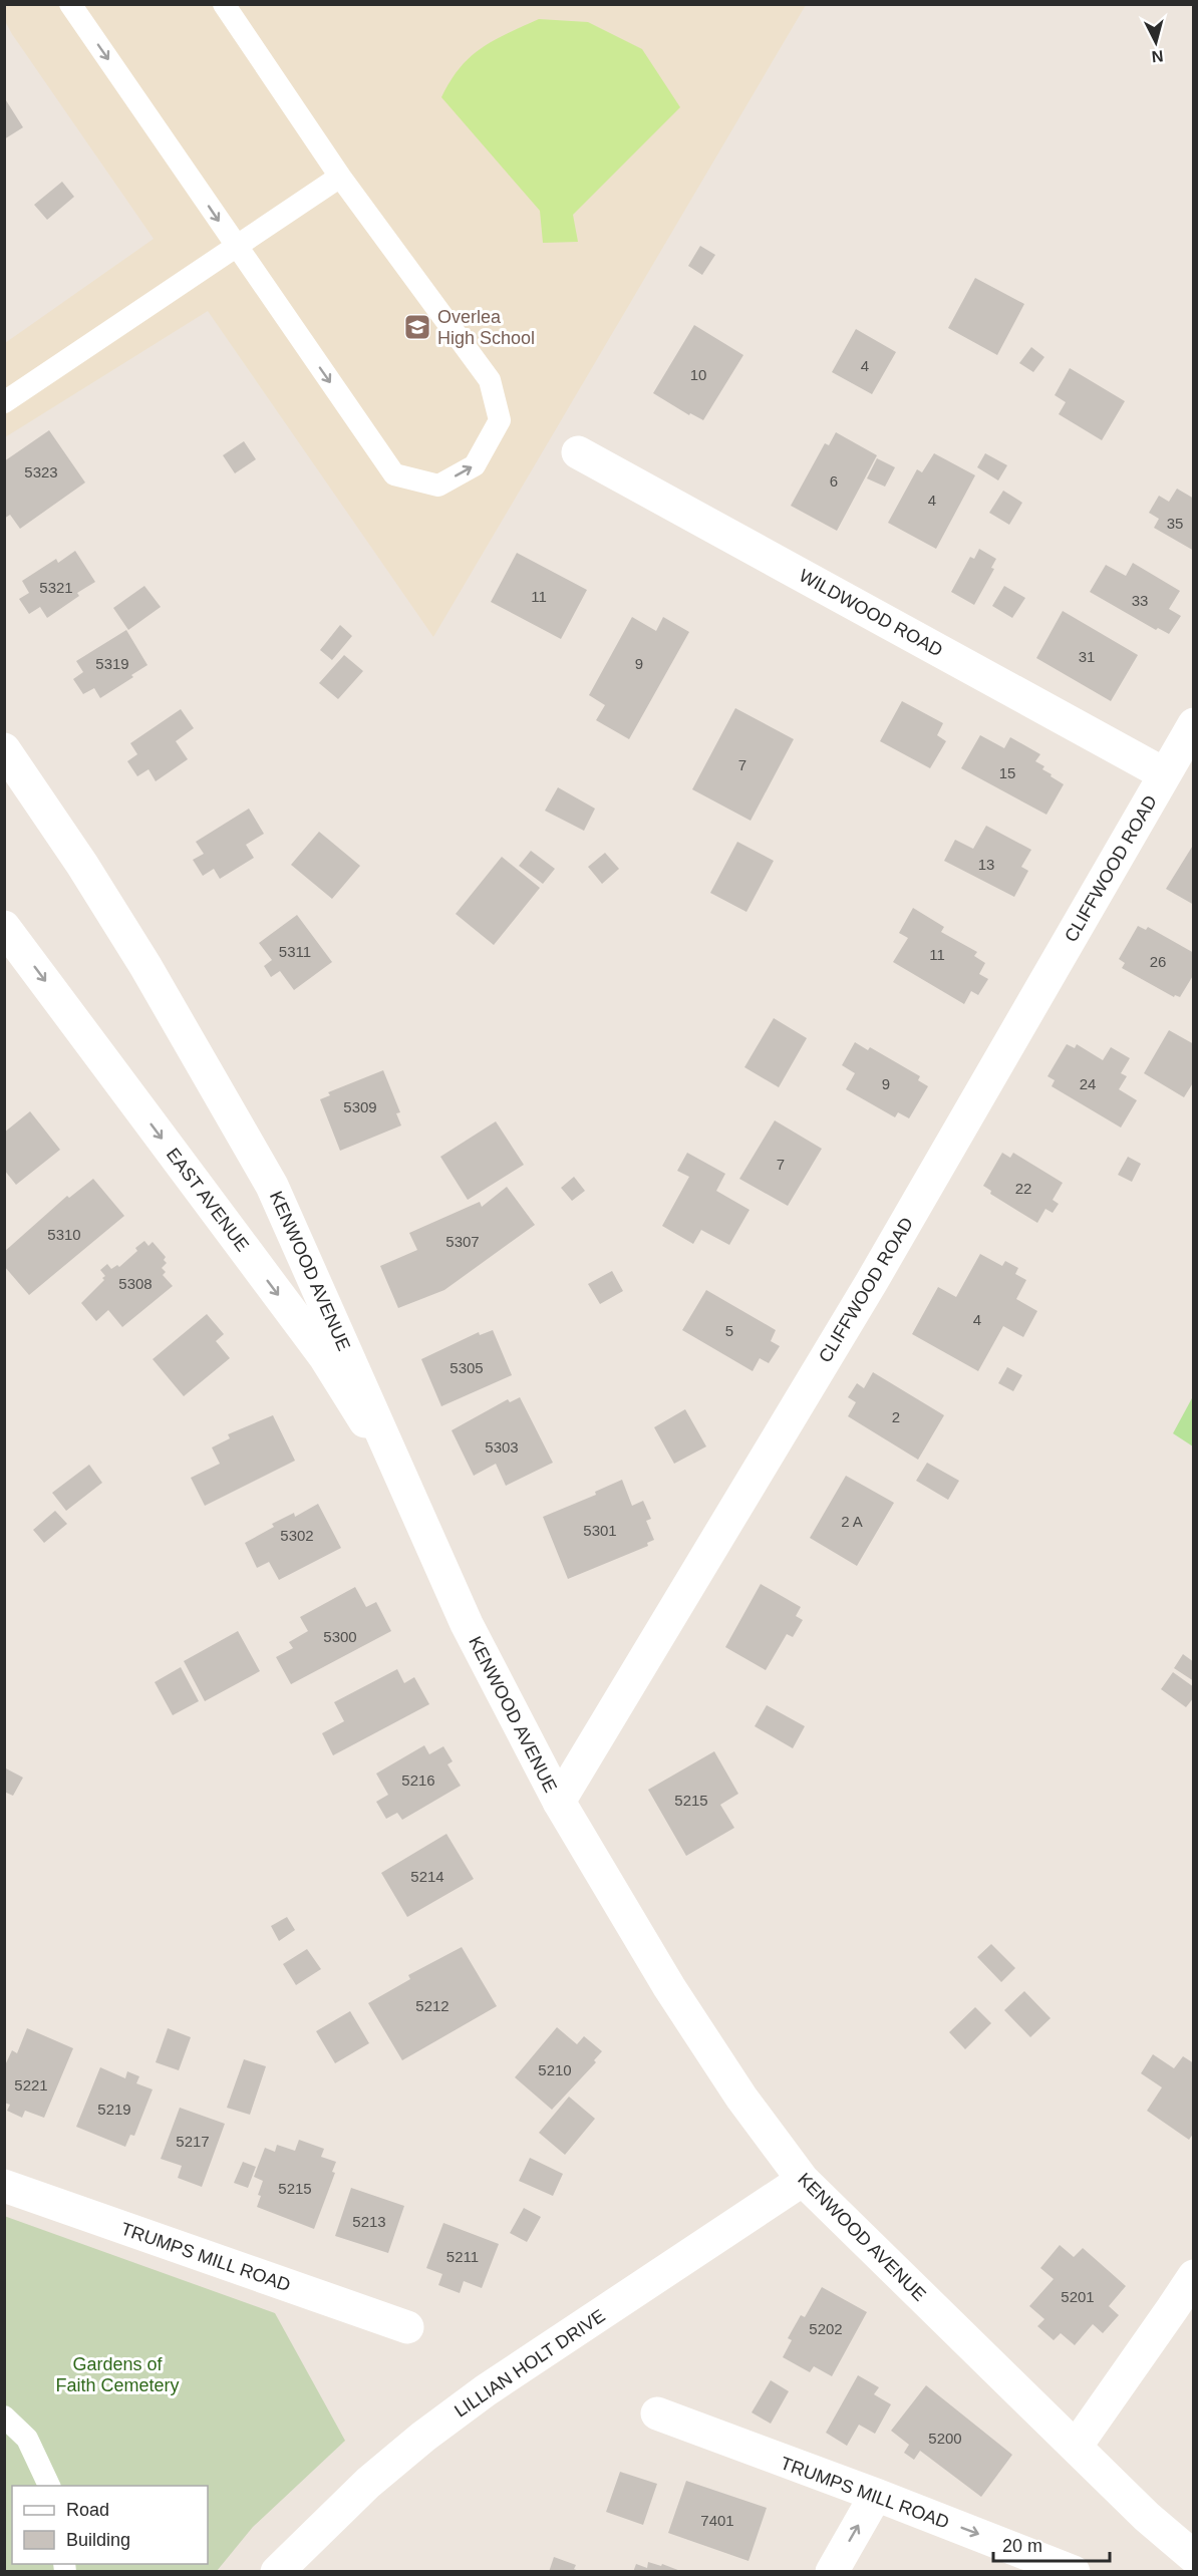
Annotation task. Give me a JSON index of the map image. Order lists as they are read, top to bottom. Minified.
{"streets":{"street":["WILDWOOD ROAD","CLIFFWOOD ROAD","EAST AVENUE","KENWOOD AVENUE","TRUMPS MILL ROAD","LILLIAN HOLT DRIVE"]},"crossings":[["WILDWOOD ROAD","CLIFFWOOD ROAD"],["CLIFFWOOD ROAD","KENWOOD AVENUE"],["EAST AVENUE","KENWOOD AVENUE"],["KENWOOD AVENUE","LILLIAN HOLT DRIVE"]],"one_way":["EAST AVENUE"],"parks":["Gardens of Faith Cemetery"],"places":{"school or university":["Overlea High School"]},"house_numbers":["4","10","5323","6","4","35","5321","11","33","31","5319","9","7","15","13","5311","11","26","9","24","5309","7","22","5310","5307","5308","4","5","5305","2","5303","2 A","5301","5302","5300","5216","5215","5214","5212","5210","5221","5219","5217","5215","5213","5211","5201","5202","5200","7401"],"legend":["Road","Building"],"scale_bar":"20 m","north":"bottom"}
